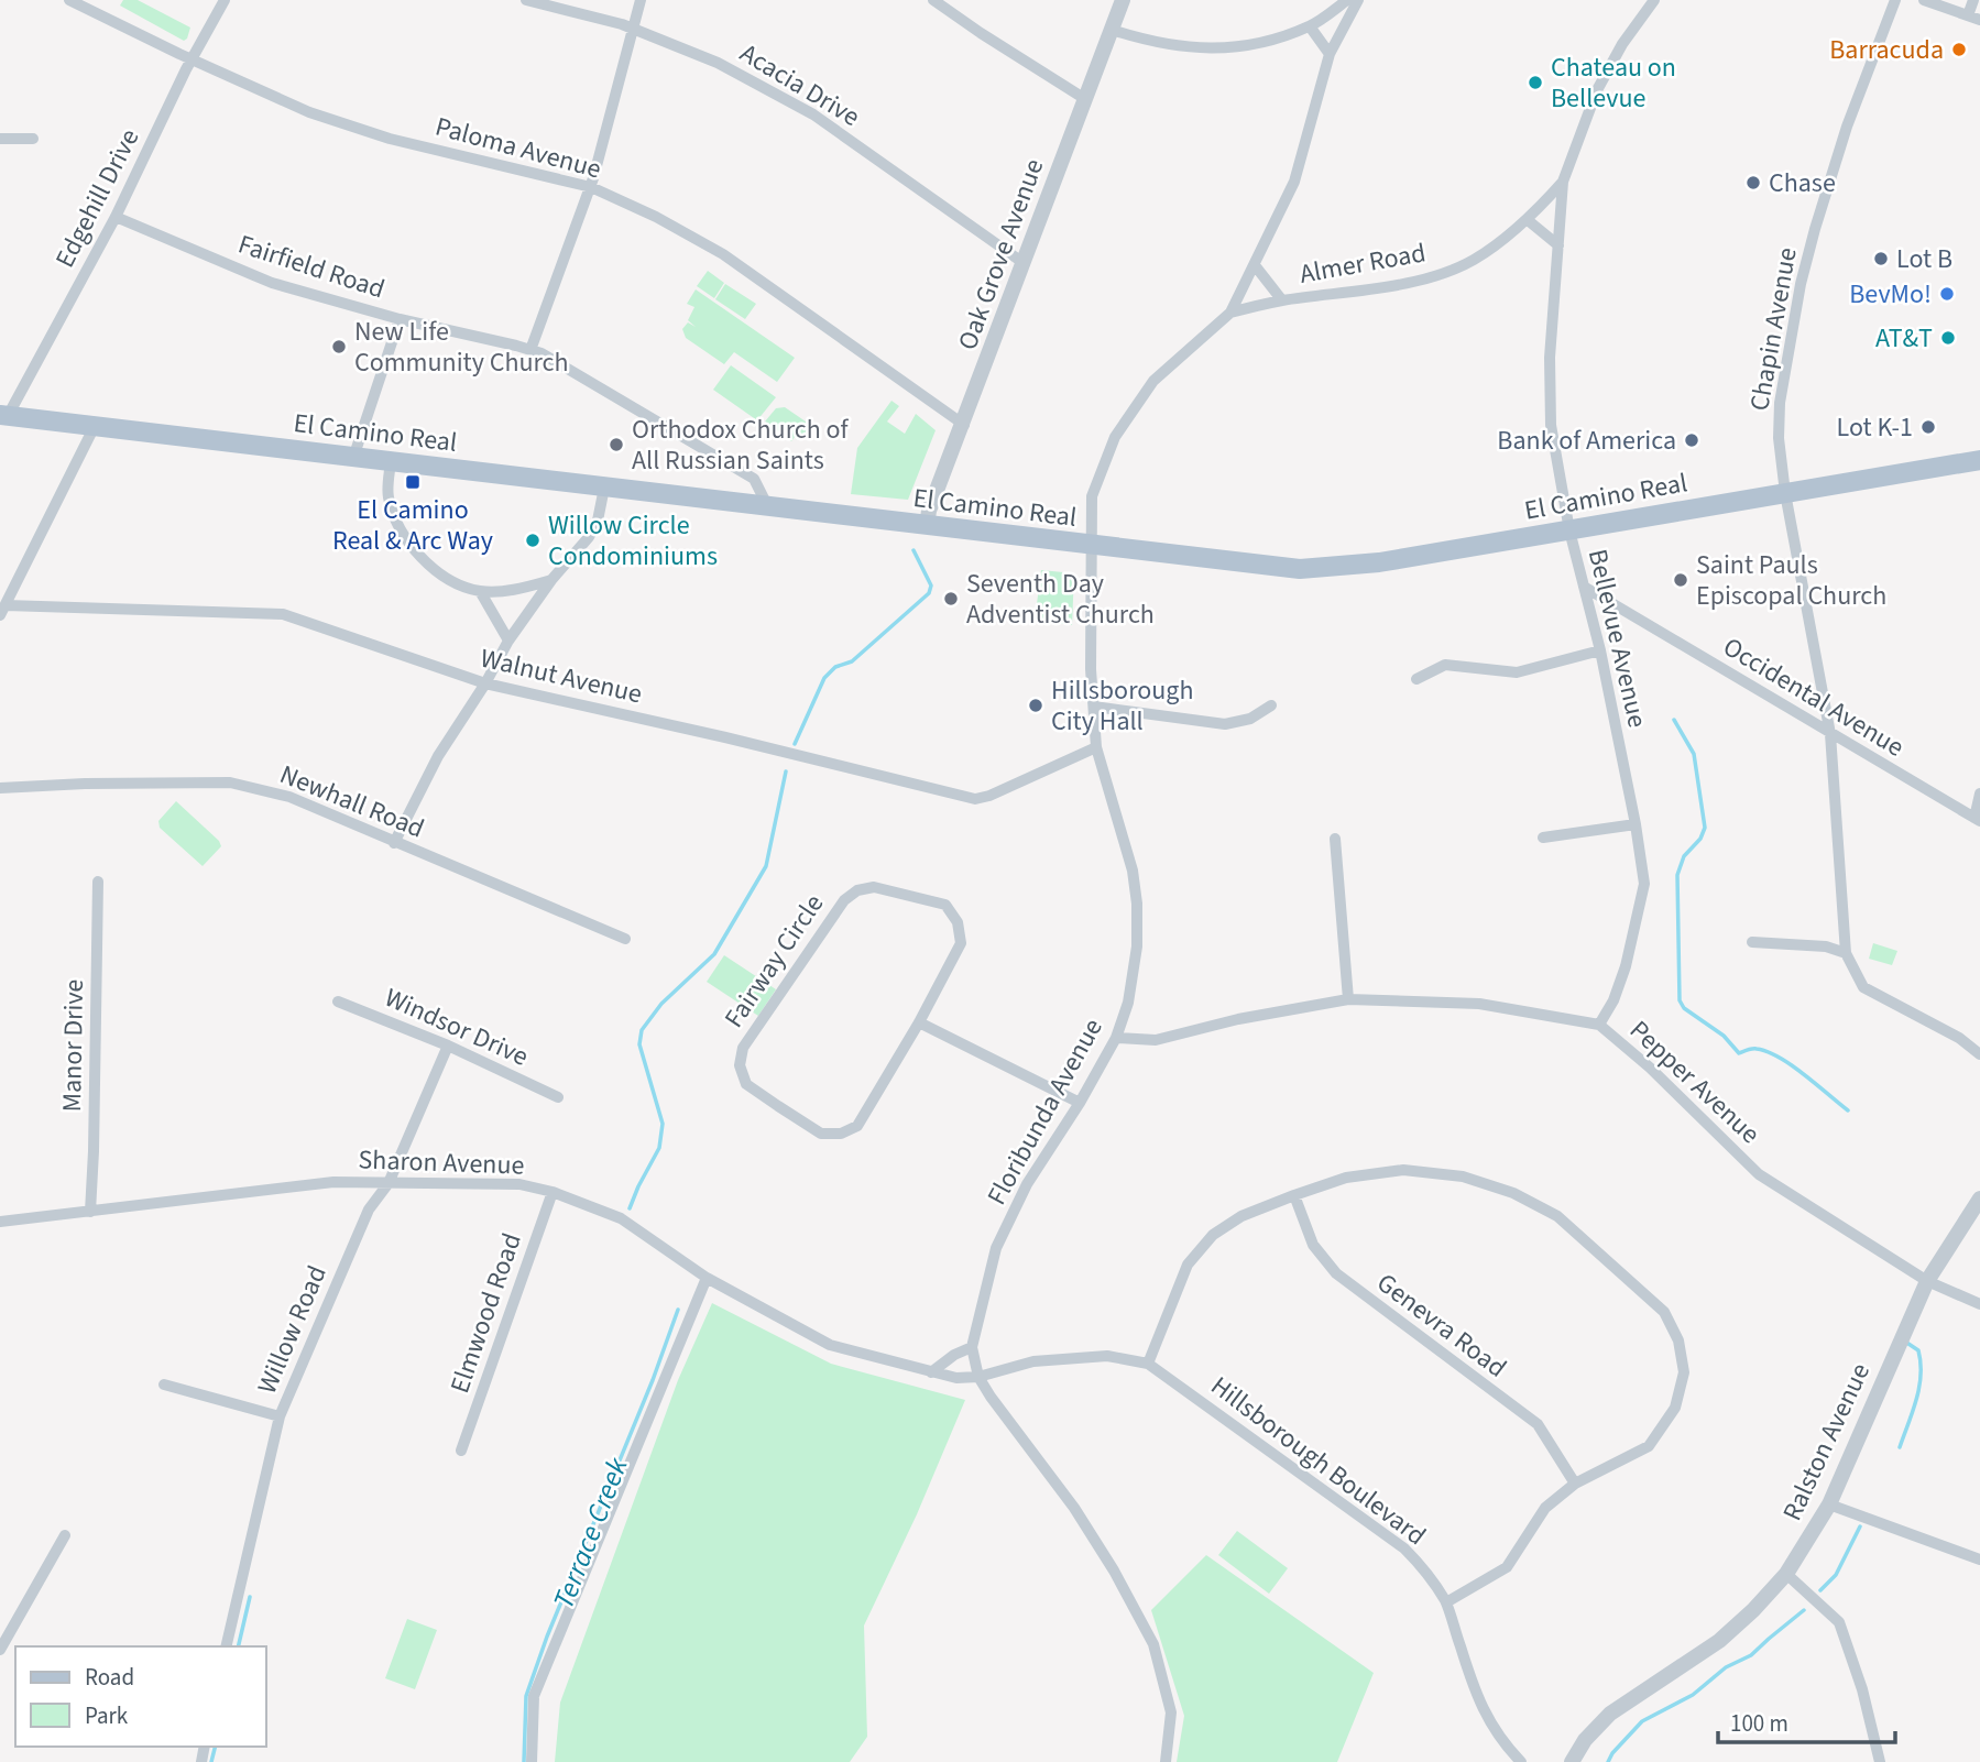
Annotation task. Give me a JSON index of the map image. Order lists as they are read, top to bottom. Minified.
{"streets":{"main road":["El Camino Real"],"street":["Acacia Drive","Paloma Avenue","Edgehill Drive","Oak Grove Avenue","Almer Road","Fairfield Road","Chapin Avenue","Bellevue Avenue","Walnut Avenue","Occidental Avenue","Newhall Road","Fairway Circle","Windsor Drive","Manor Drive","Pepper Avenue","Floribunda Avenue","Sharon Avenue","Elmwood Road","Genevra Road","Willow Road","Ralston Avenue","Hillsborough Boulevard"]},"crossings":[["Acacia Drive","Oak Grove Avenue"],["Paloma Avenue","Edgehill Drive"],["Paloma Avenue","Oak Grove Avenue"],["Edgehill Drive","Fairfield Road"],["Edgehill Drive","El Camino Real"],["Oak Grove Avenue","El Camino Real"],["Almer Road","Bellevue Avenue"],["Almer Road","Floribunda Avenue"],["Fairfield Road","El Camino Real"],["Chapin Avenue","El Camino Real"],["Chapin Avenue","Occidental Avenue"],["El Camino Real","Bellevue Avenue"],["El Camino Real","Floribunda Avenue"],["Bellevue Avenue","Occidental Avenue"],["Bellevue Avenue","Pepper Avenue"],["Walnut Avenue","Floribunda Avenue"],["Windsor Drive","Willow Road"],["Manor Drive","Sharon Avenue"],["Pepper Avenue","Floribunda Avenue"],["Pepper Avenue","Ralston Avenue"],["Floribunda Avenue","Sharon Avenue"],["Floribunda Avenue","Hillsborough Boulevard"],["Sharon Avenue","Elmwood Road"],["Sharon Avenue","Willow Road"],["Sharon Avenue","Hillsborough Boulevard"]],"water":["Terrace Creek"],"places":{"other":["Barracuda","Chateau on Bellevue","Chase","Lot B","BevMo!","AT&T","New Life Community Church","Lot K-1","Bank of America","Orthodox Church of All Russian Saints","Willow Circle Condominiums","Saint Pauls Episcopal Church","Seventh Day Adventist Church","Hillsborough City Hall"],"transit":["El Camino Real & Arc Way"]},"legend":["Road","Park"],"scale_bar":"100 m"}
